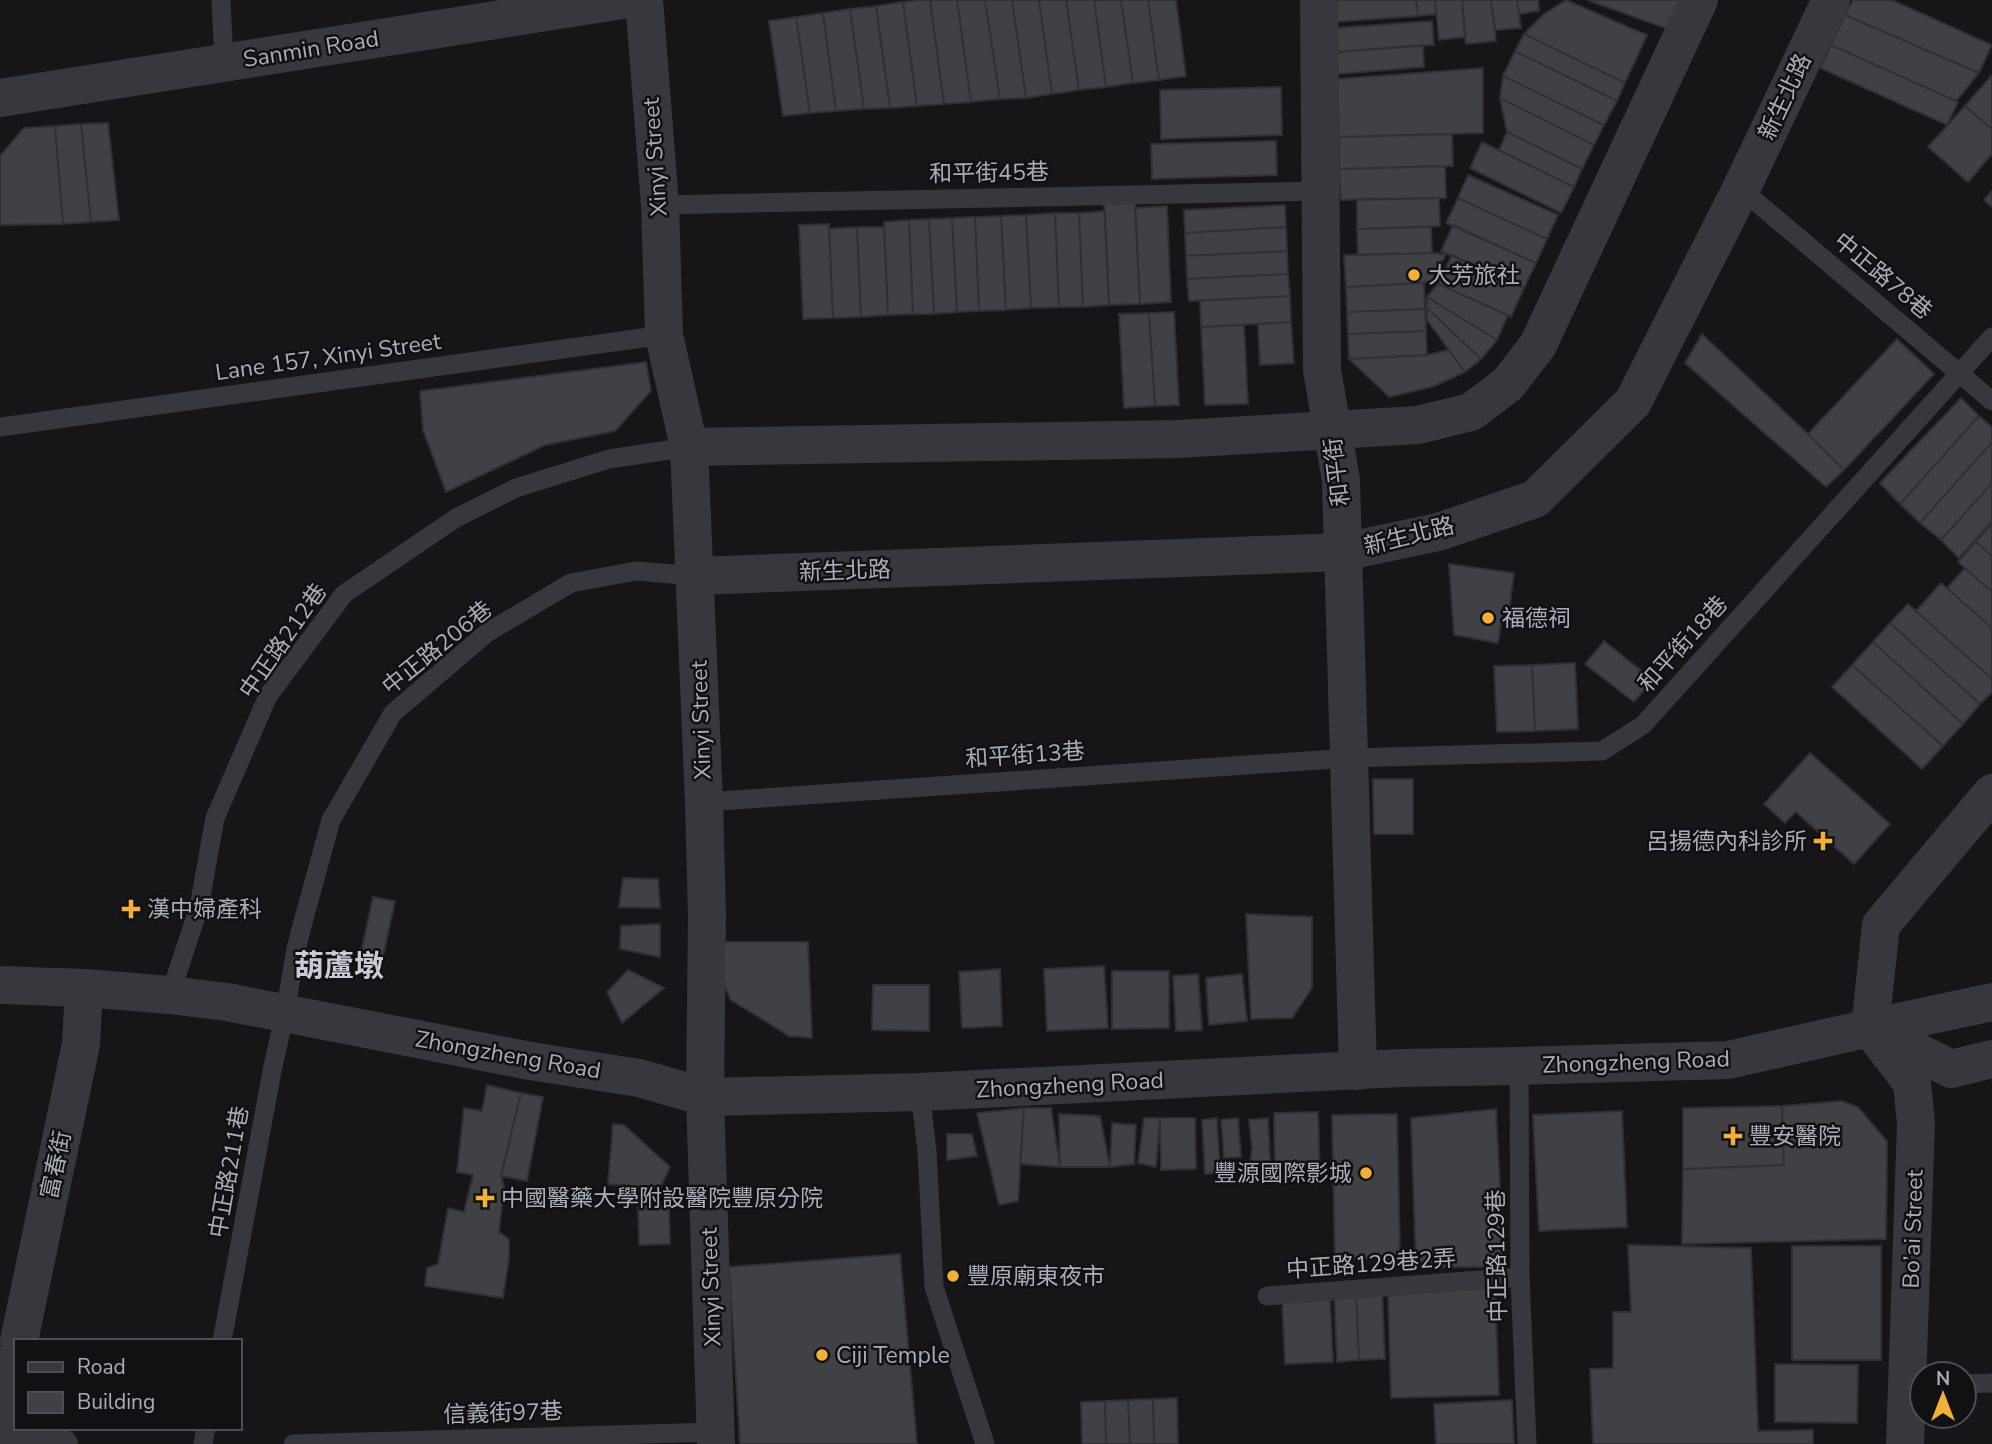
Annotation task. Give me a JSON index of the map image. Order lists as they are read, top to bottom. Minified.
{"streets":{"street":["Sanmin Road","新生北路","Xinyi Street","和平街","Zhongzheng Road","富春街","Bo’ai Street"],"lane":["和平街45巷","中正路78巷","Lane 157, Xinyi Street","中正路212巷","和平街18巷","中正路206巷","和平街13巷","中正路211巷","中正路129巷","中正路129巷2弄","信義街97巷"]},"crossings":[["新生北路","Xinyi Street"],["新生北路","中正路78巷"],["新生北路","和平街"],["新生北路","中正路206巷"],["Xinyi Street","和平街45巷"],["Xinyi Street","Lane 157, Xinyi Street"],["Xinyi Street","中正路212巷"],["Xinyi Street","中正路206巷"],["Xinyi Street","和平街13巷"],["Xinyi Street","Zhongzheng Road"],["Xinyi Street","信義街97巷"],["和平街45巷","和平街"],["中正路78巷","和平街18巷"],["和平街","和平街18巷"],["和平街","和平街13巷"],["和平街","Zhongzheng Road"],["中正路212巷","Zhongzheng Road"],["和平街18巷","和平街13巷"],["中正路206巷","Zhongzheng Road"],["中正路206巷","中正路211巷"],["Zhongzheng Road","富春街"],["Zhongzheng Road","中正路211巷"],["Zhongzheng Road","Bo’ai Street"],["Zhongzheng Road","中正路129巷"],["中正路129巷","中正路129巷2弄"]],"districts":["葫蘆墩"],"places":{"other":["大芳旅社","福德祠","豐源國際影城","豐原廟東夜市","Ciji Temple"],"health":["呂揚德內科診所","漢中婦產科","豐安醫院","中國醫藥大學附設醫院豐原分院"]},"legend":["Road","Building"],"north":"top"}
